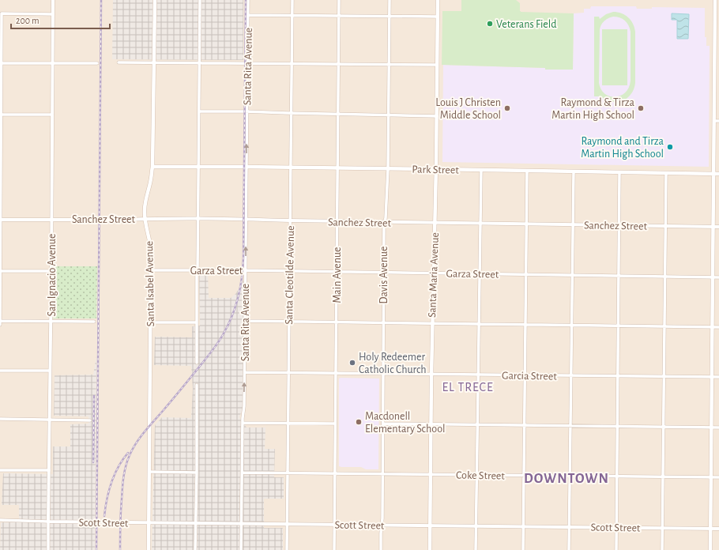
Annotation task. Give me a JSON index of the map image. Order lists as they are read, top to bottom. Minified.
{"streets":{"main road":["Park Street","Santa Maria Avenue","Santa Isabel Avenue"],"street":["Santa Rita Avenue","Sanchez Street","Garza Street","San Ignacio Avenue","Santa Cleotilde Avenue","Main Avenue","Davis Avenue","Garcia Street","Coke Street","Scott Street"]},"crossings":[["Santa Rita Avenue","Park Street"],["Santa Rita Avenue","Sanchez Street"],["Santa Rita Avenue","Garza Street"],["Santa Rita Avenue","Garcia Street"],["Santa Rita Avenue","Coke Street"],["Santa Rita Avenue","Scott Street"],["Park Street","Santa Cleotilde Avenue"],["Park Street","Main Avenue"],["Park Street","Davis Avenue"],["Park Street","Santa Maria Avenue"],["Park Street","Santa Isabel Avenue"],["Sanchez Street","San Ignacio Avenue"],["Sanchez Street","Santa Cleotilde Avenue"],["Sanchez Street","Main Avenue"],["Sanchez Street","Davis Avenue"],["Sanchez Street","Santa Maria Avenue"],["Sanchez Street","Santa Isabel Avenue"],["Garza Street","Santa Cleotilde Avenue"],["Garza Street","Main Avenue"],["Garza Street","Davis Avenue"],["Garza Street","Santa Maria Avenue"],["Garza Street","Santa Isabel Avenue"],["San Ignacio Avenue","Scott Street"],["Santa Cleotilde Avenue","Garcia Street"],["Santa Cleotilde Avenue","Coke Street"],["Santa Cleotilde Avenue","Scott Street"],["Main Avenue","Garcia Street"],["Main Avenue","Coke Street"],["Main Avenue","Scott Street"],["Davis Avenue","Garcia Street"],["Davis Avenue","Coke Street"],["Davis Avenue","Scott Street"],["Santa Maria Avenue","Garcia Street"],["Santa Maria Avenue","Coke Street"],["Santa Maria Avenue","Scott Street"],["Santa Isabel Avenue","Scott Street"]],"districts":["EL TRECE","DOWNTOWN"],"places":["Veterans Field","Louis J Christen Middle School","Raymond & Tirza Martin High School","Raymond and Tirza Martin High School","Holy Redeemer Catholic Church","Macdonell Elementary School"],"scale_bar":"200 m"}
